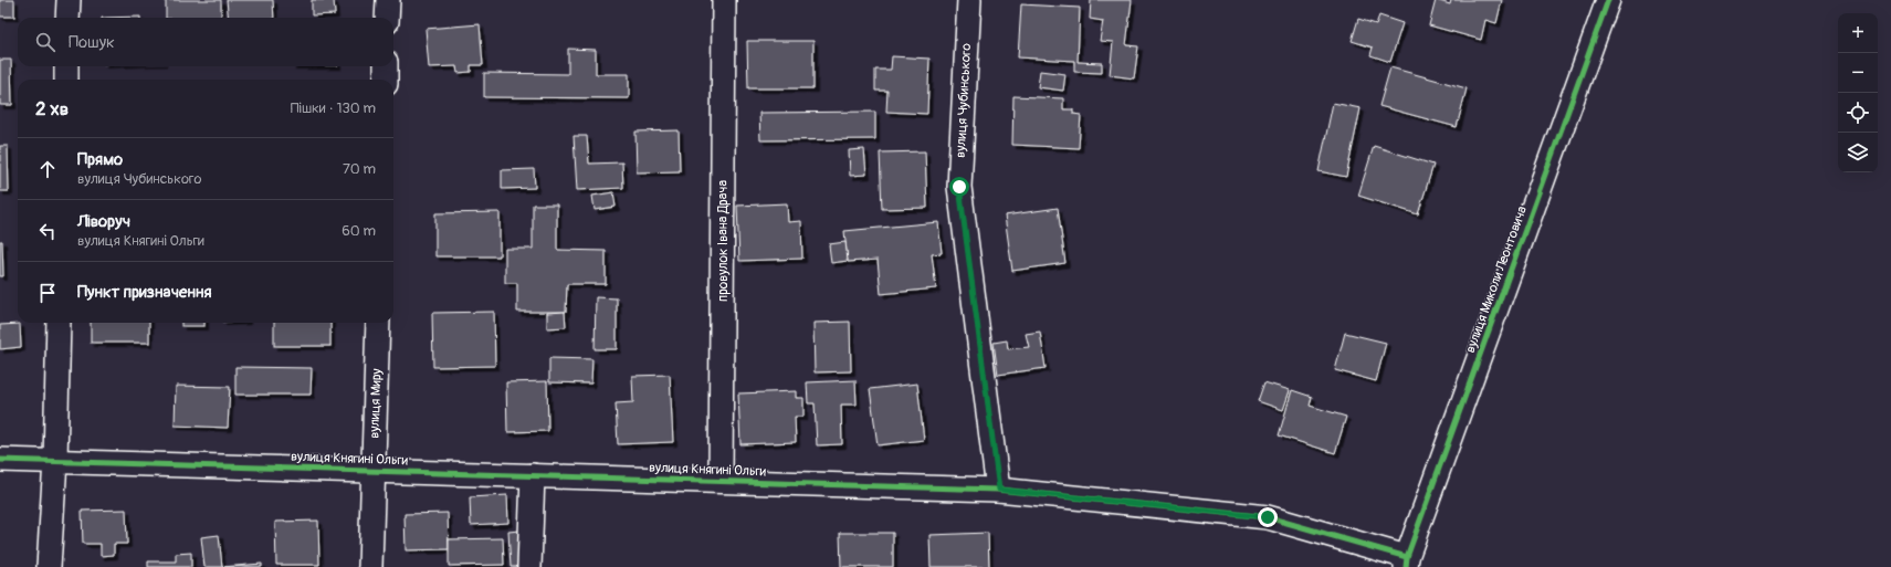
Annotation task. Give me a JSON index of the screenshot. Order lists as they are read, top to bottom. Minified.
{"streets":{"street":["вулиця Чубинського","провулок Івана Драча","вулиця Миколи Леонтовича","вулиця Миру","вулиця Княгині Ольги"]},"crossings":[["вулиця Чубинського","вулиця Княгині Ольги"],["провулок Івана Драча","вулиця Княгині Ольги"],["вулиця Миколи Леонтовича","вулиця Княгині Ольги"],["вулиця Миру","вулиця Княгині Ольги"]],"page":{"map_buttons":["+","−"],"search":"Пошук","heading":["2 хв","Пішки · 130 m"],"list":[["Прямо","вулиця Чубинського","70 m"],["Ліворуч","вулиця Княгині Ольги","60 m"],"Пункт призначення"]}}
